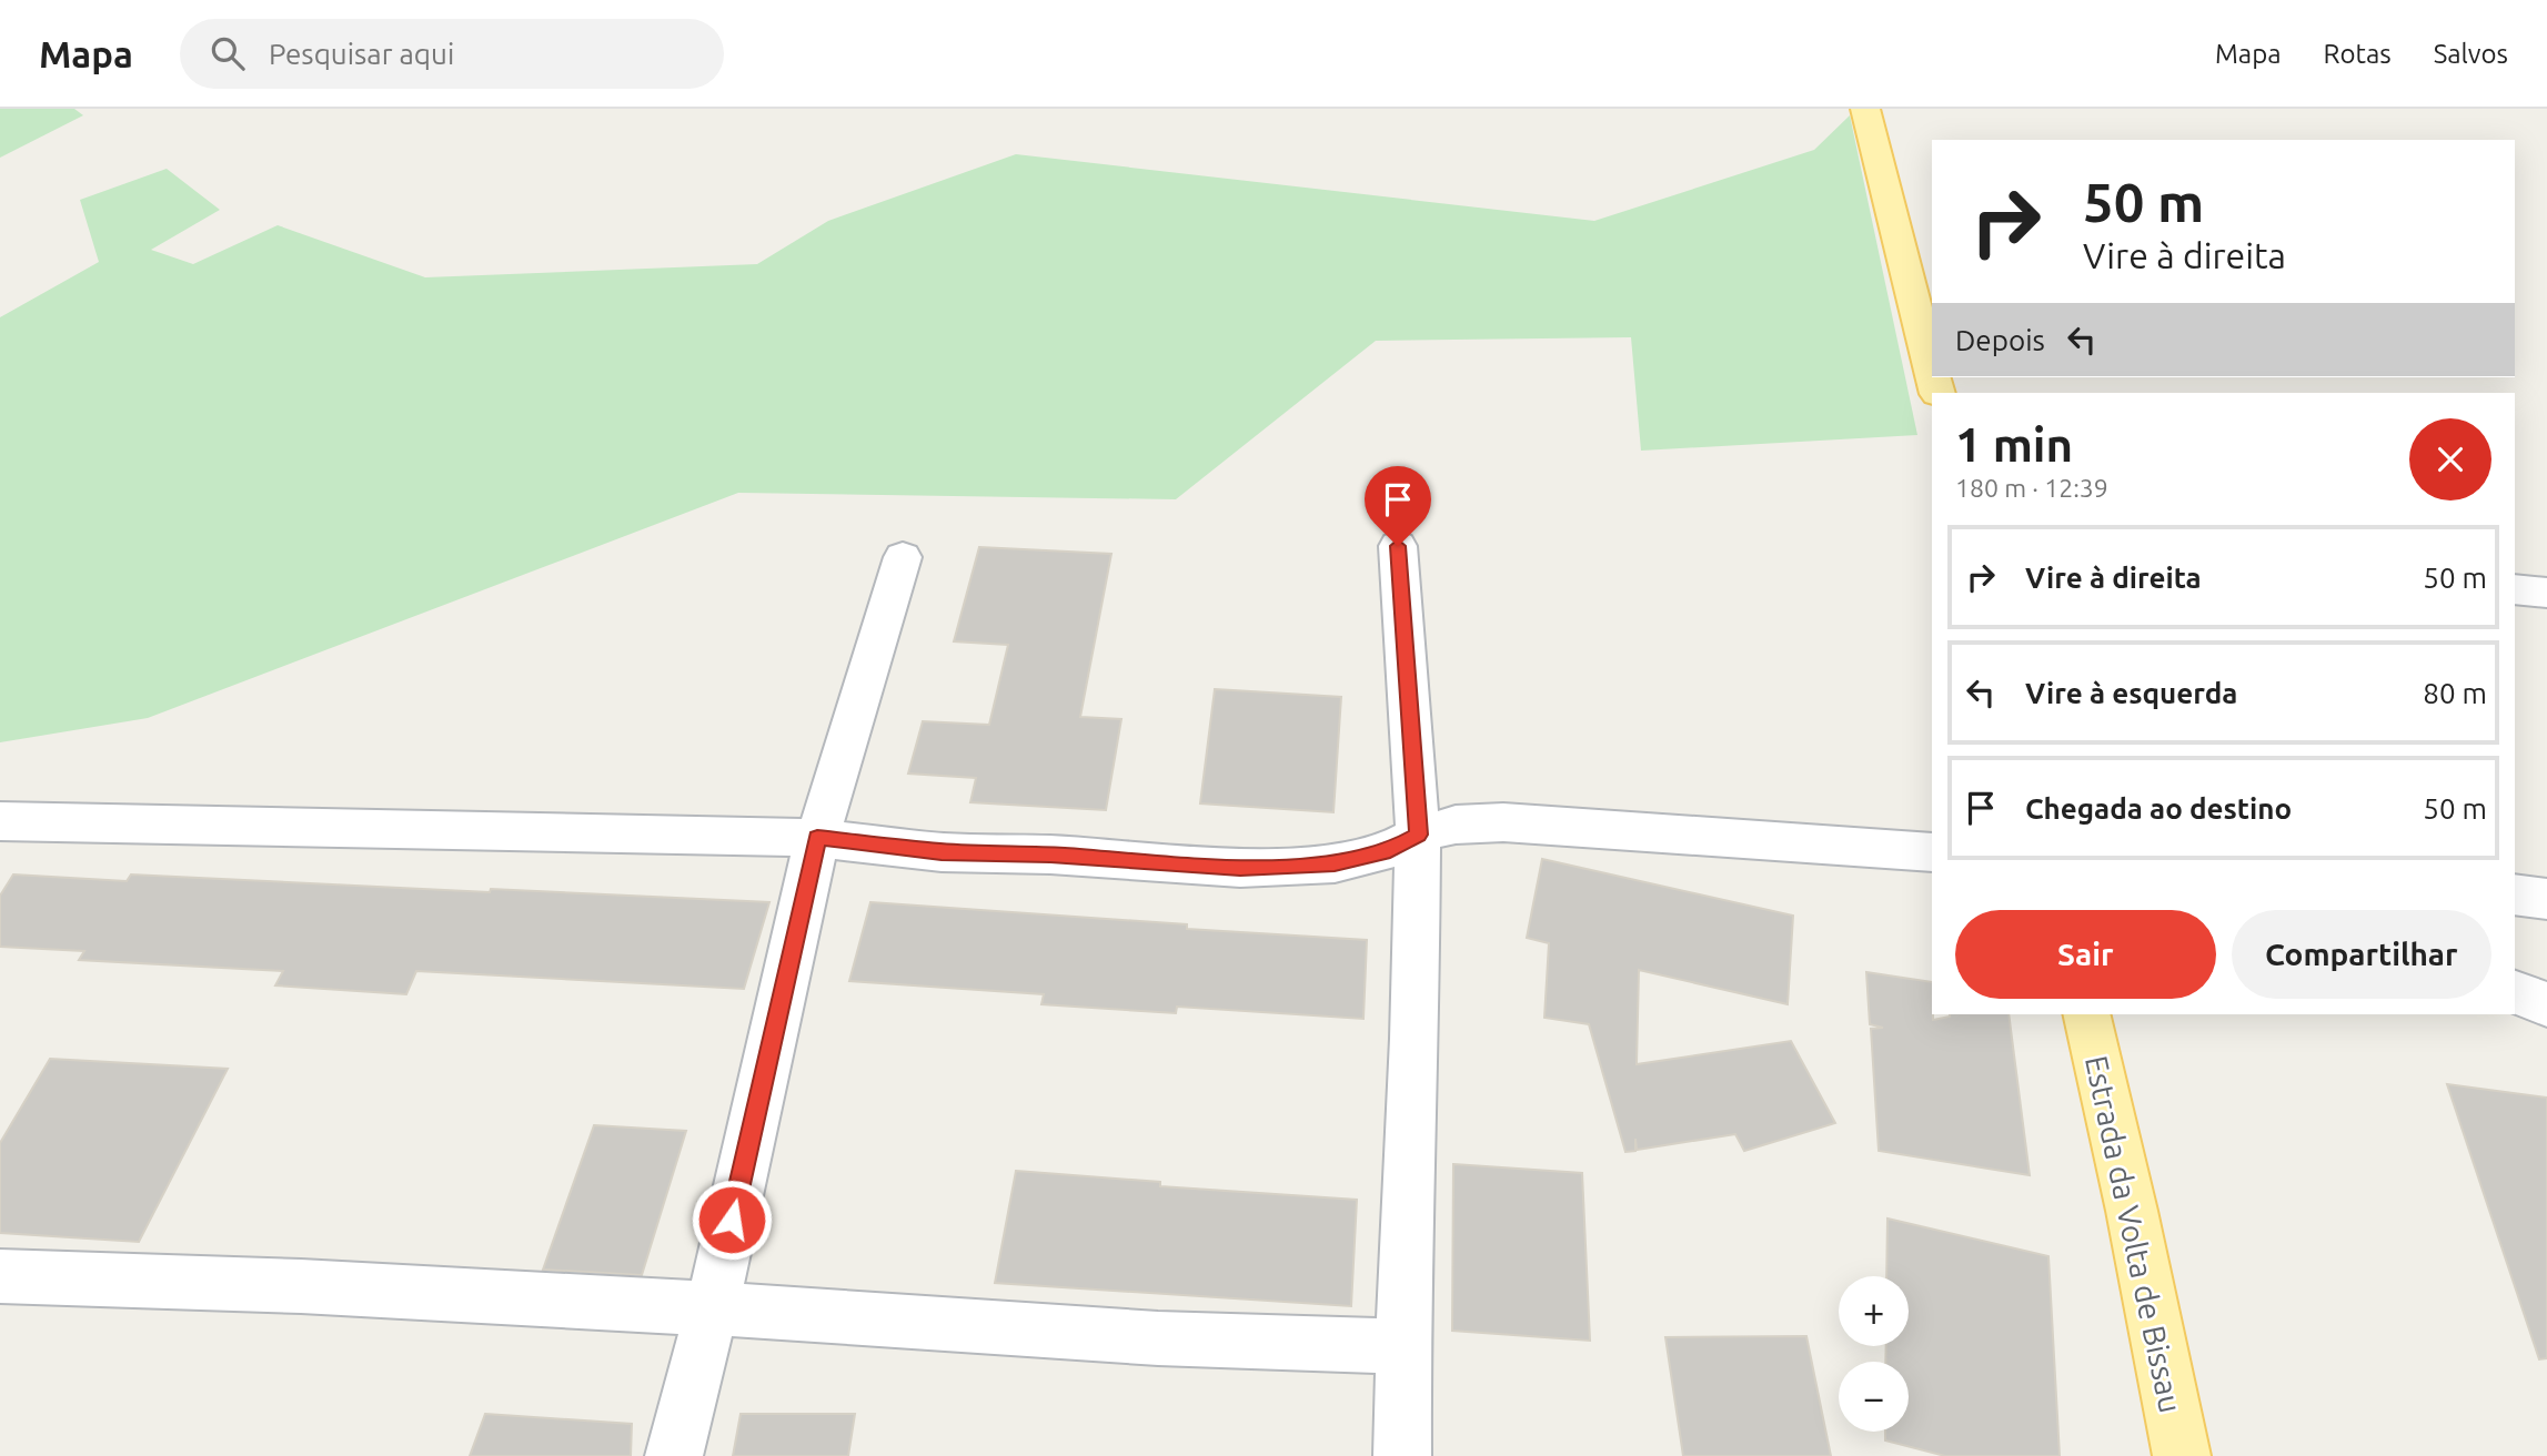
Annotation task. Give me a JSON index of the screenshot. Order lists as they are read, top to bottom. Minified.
{"streets":{"main road":["Estrada da Volta de Bissau"]},"page":{"header":"Mapa","search":"Pesquisar aqui","nav":["Mapa","Rotas","Salvos"],"turn":["50 m","Vire à direita"],"then":"Depois","heading":["1 min","180 m · 12:39"],"list":[{"name":"Vire à direita","value":"50 m"},{"name":"Vire à esquerda","value":"80 m"},{"name":"Chegada ao destino","value":"50 m"}],"buttons":["Sair","Compartilhar"],"map_buttons":["+","−"]}}
